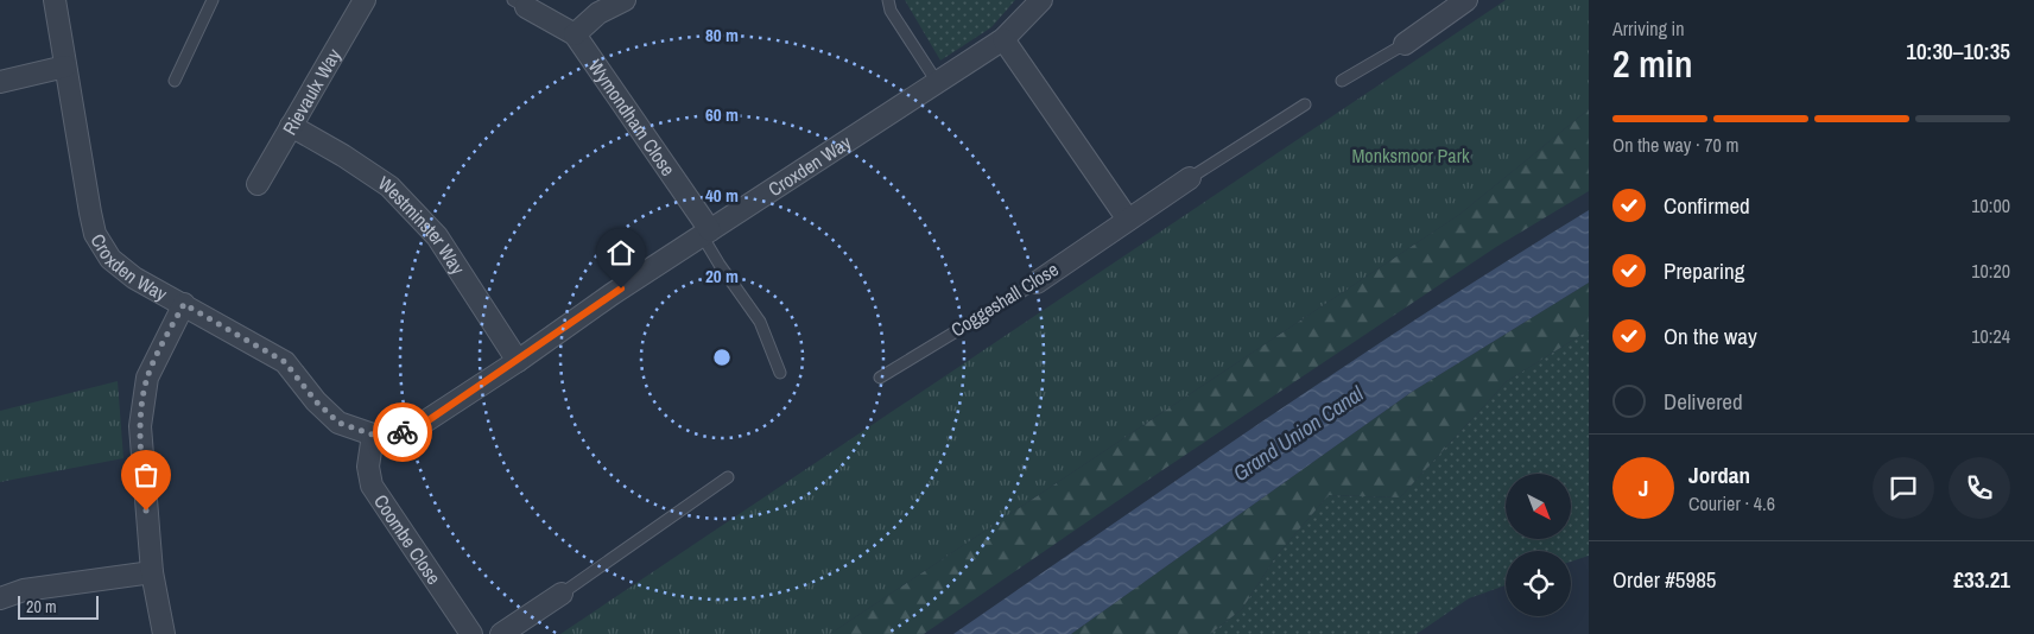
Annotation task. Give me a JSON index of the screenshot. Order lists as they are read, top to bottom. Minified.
{"streets":{"street":["Rievaulx Way","Wymondham Close","Croxden Way","Westminster Way","Coggeshall Close","Coombe Close"]},"crossings":[["Rievaulx Way","Westminster Way"],["Wymondham Close","Croxden Way"],["Croxden Way","Westminster Way"],["Croxden Way","Coombe Close"]],"water":["Grand Union Canal"],"parks":["Monksmoor Park"],"scale_bar":"20 m","north":"bottom right","page":{"heading":["2 min","Arriving in","10:30–10:35"],"panel":["Jordan","Courier · 4.6","Order #5985","£33.21"],"bar":"On the way · 70 m","list":[["Confirmed","10:00"],["Preparing","10:20"],["On the way","10:24"],"Delivered"],"round":"J","scale":"20 m"},"rings":["80 m","60 m","40 m","20 m"]}
